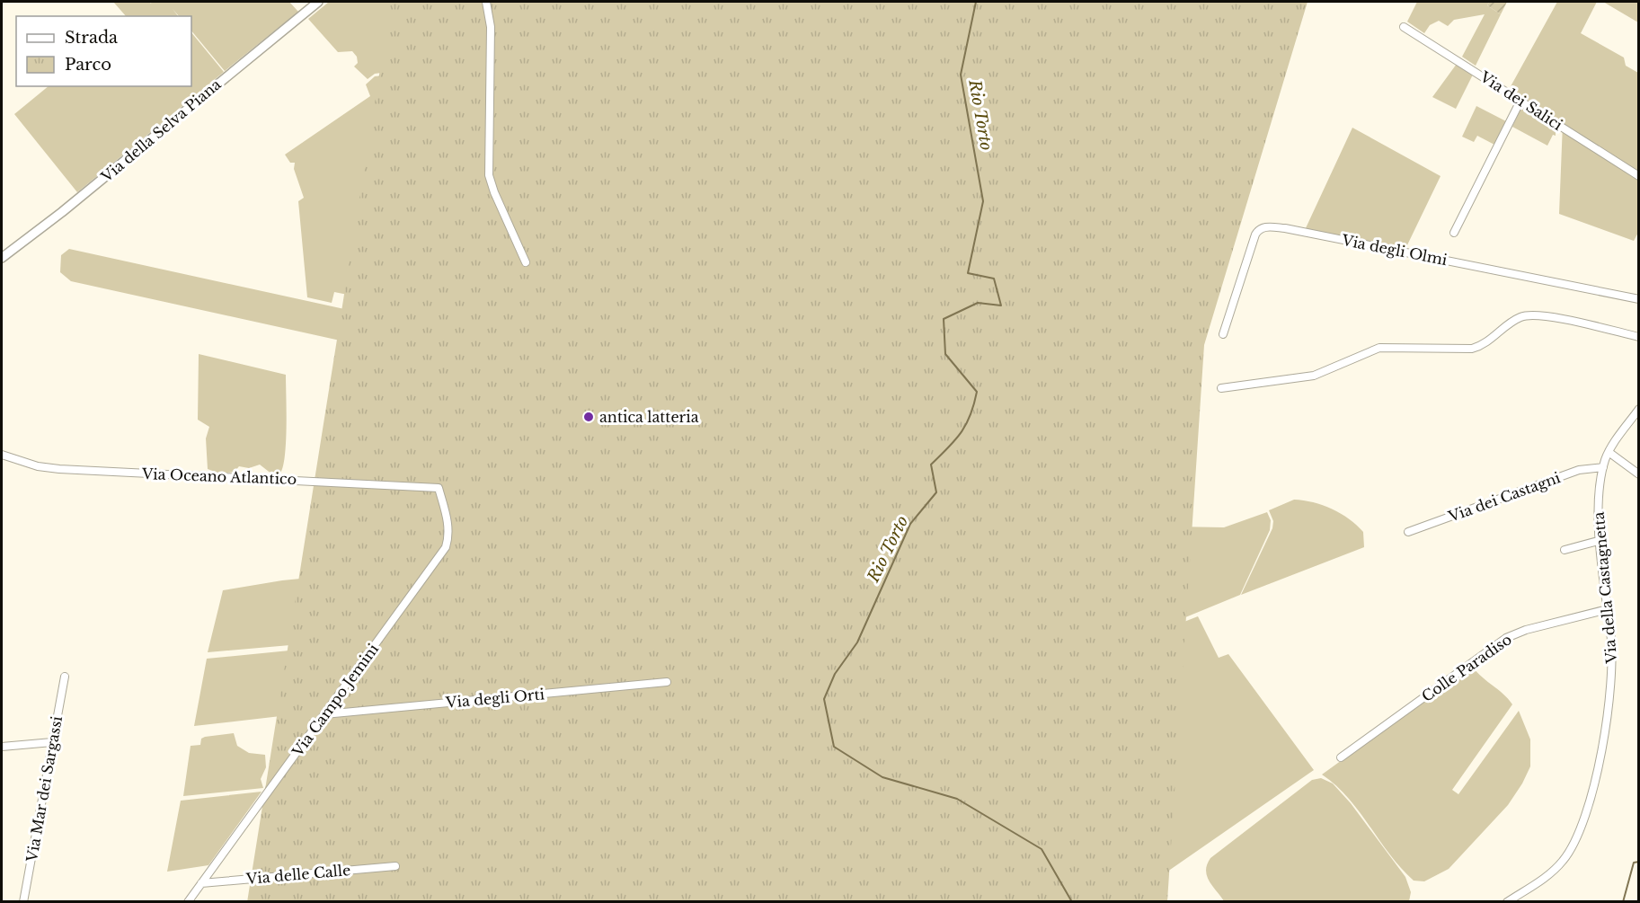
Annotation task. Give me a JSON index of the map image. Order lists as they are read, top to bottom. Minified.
{"streets":{"street":["Via dei Salici","Via della Selva Piana","Via degli Olmi","Via Oceano Atlantico","Via dei Castagni","Via della Castagnetta","Colle Paradiso","Via degli Orti","Via Campo Jemini","Via Mar dei Sargassi","Via delle Calle"]},"crossings":[["Via Oceano Atlantico","Via Campo Jemini"],["Via dei Castagni","Via della Castagnetta"],["Via della Castagnetta","Colle Paradiso"],["Via degli Orti","Via Campo Jemini"],["Via Campo Jemini","Via delle Calle"]],"water":["Rio Torto"],"places":["antica latteria"],"legend":["Strada","Parco"]}
